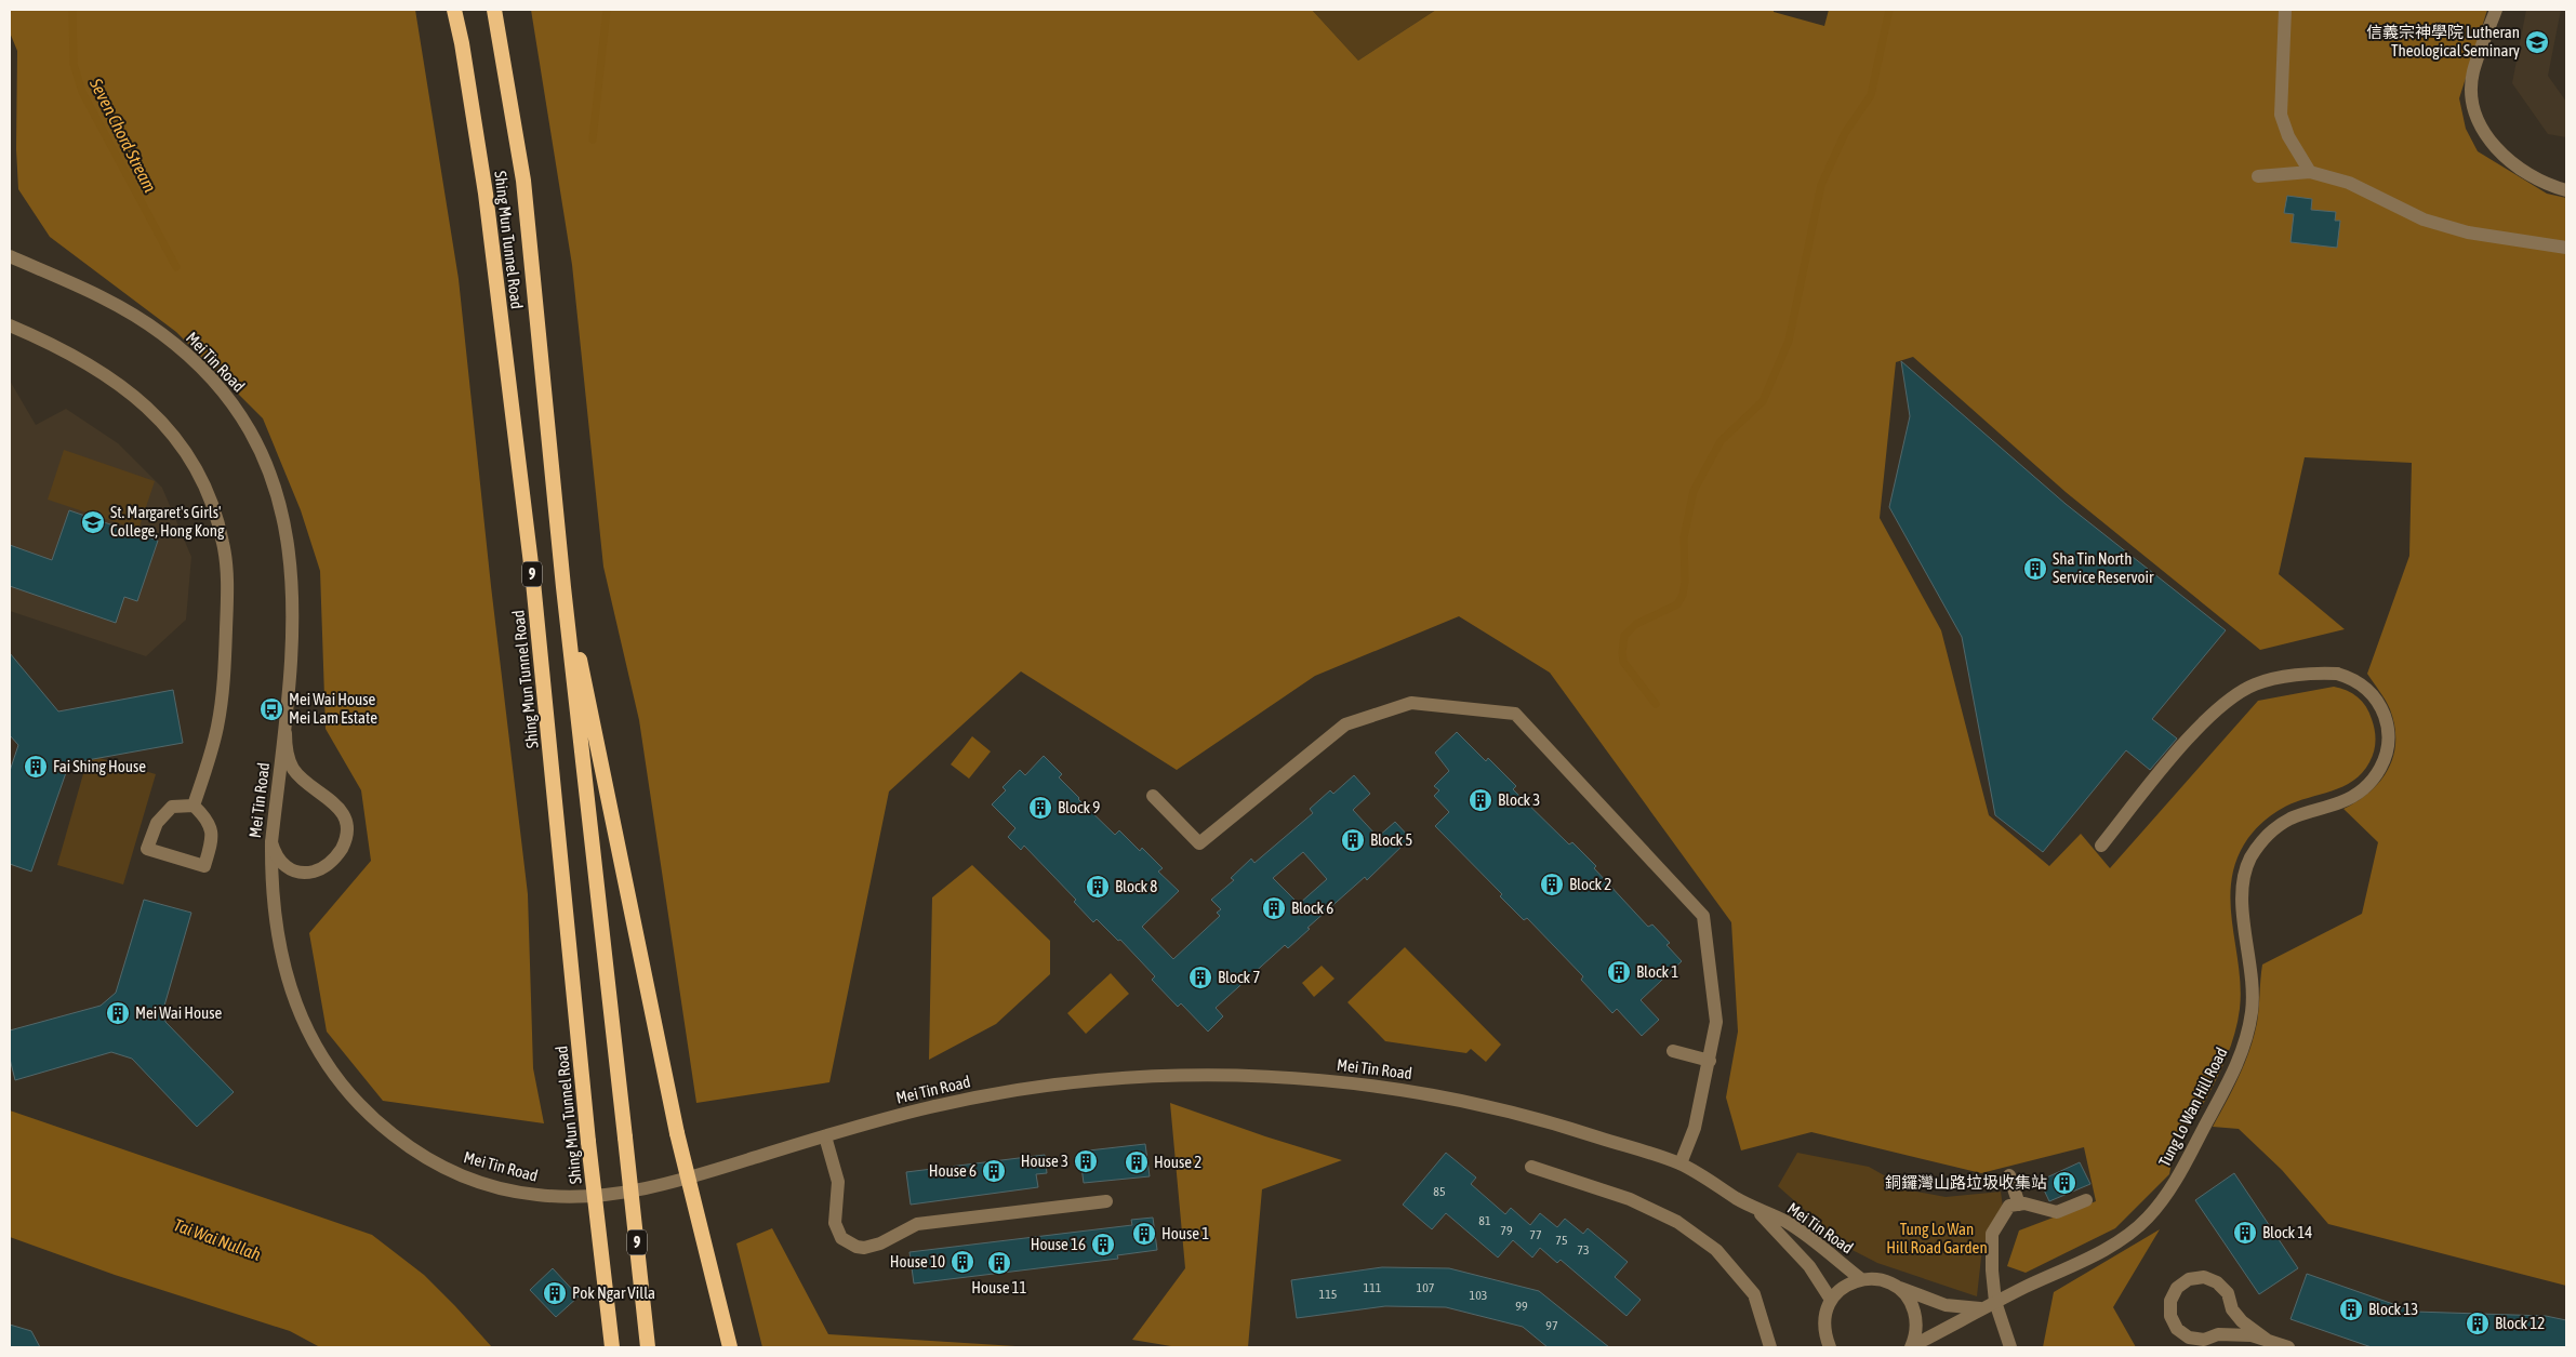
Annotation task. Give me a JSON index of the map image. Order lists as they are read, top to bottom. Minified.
{"streets":{"highway":["Shing Mun Tunnel Road","9"],"street":["Mei Tin Road","Tung Lo Wan Hill Road"]},"water":["Seven Chord Stream","Tai Wai Nullah"],"parks":["Tung Lo Wan Hill Road Garden"],"places":{"school or university":["信義宗神學院 Lutheran Theological Seminary","St. Margaret's Girls' College, Hong Kong"],"building":["Sha Tin North Service Reservoir","Fai Shing House","Block 3","Block 9","Block 5","Block 2","Block 8","Block 6","Block 1","Block 7","Mei Wai House","House 3","House 2","House 6","銅鑼灣山路垃圾收集站","Block 14","House 1","House 16","House 10","House 11","Pok Ngar Villa","Block 13","Block 12"],"bus stop":["Mei Wai House Mei Lam Estate"]},"house_numbers":["85","81","79","77","75","73","111","107","115","103","99","97"]}
